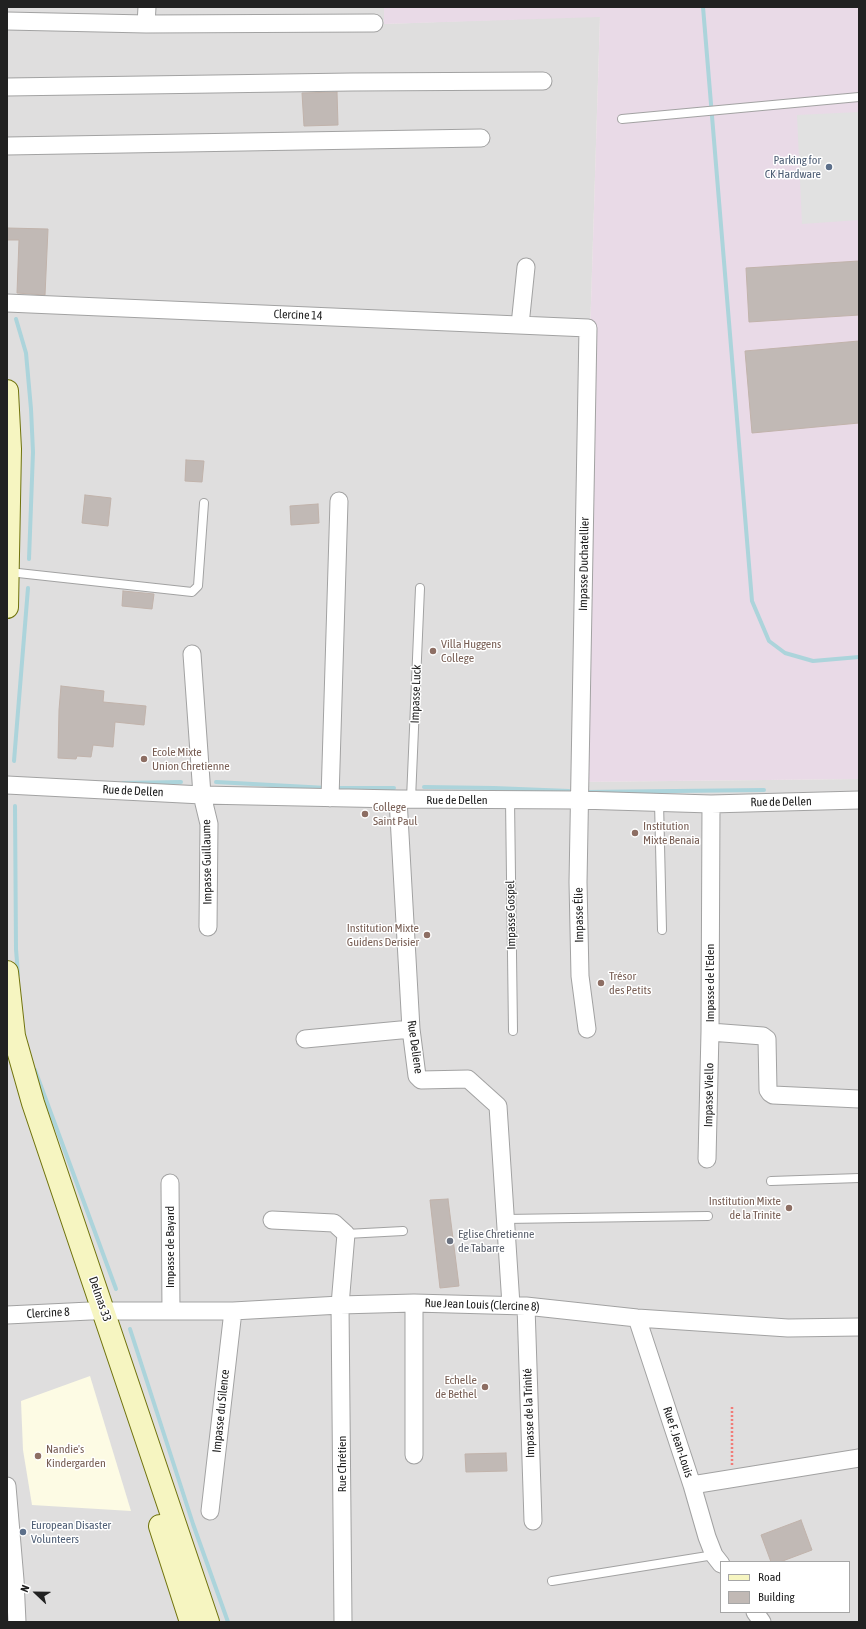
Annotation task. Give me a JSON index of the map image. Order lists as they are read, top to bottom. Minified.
{"streets":{"main road":["Delmas 33"],"street":["Clercine 14","Impasse Duchatellier","Rue de Dellen","Impasse Guillaume","Impasse Élie","Impasse de l'Eden","Rue Deliene","Impasse Viello","Impasse de Bayard","Rue Jean Louis (Clercine 8)","Clercine 8","Impasse du Silence","Impasse de la Trinité","Rue F. Jean-Louis","Rue Chrétien"],"lane":["Impasse Luck","Impasse Gospel"]},"crossings":[["Clercine 14","Impasse Duchatellier"],["Impasse Duchatellier","Rue de Dellen"],["Impasse Duchatellier","Impasse Élie"],["Impasse Luck","Rue de Dellen"],["Impasse Luck","Rue Deliene"],["Rue de Dellen","Impasse Guillaume"],["Rue de Dellen","Impasse Gospel"],["Rue de Dellen","Impasse Élie"],["Rue de Dellen","Impasse de l'Eden"],["Rue de Dellen","Rue Deliene"],["Impasse de l'Eden","Impasse Viello"],["Rue Deliene","Rue Jean Louis (Clercine 8)"],["Rue Deliene","Impasse de la Trinité"],["Impasse de Bayard","Rue Jean Louis (Clercine 8)"],["Delmas 33","Rue Jean Louis (Clercine 8)"],["Delmas 33","Clercine 8"],["Rue Jean Louis (Clercine 8)","Clercine 8"],["Rue Jean Louis (Clercine 8)","Impasse du Silence"],["Rue Jean Louis (Clercine 8)","Impasse de la Trinité"],["Rue Jean Louis (Clercine 8)","Rue F. Jean-Louis"],["Rue Jean Louis (Clercine 8)","Rue Chrétien"]],"places":["Parking for CK Hardware","Villa Huggens College","Ecole Mixte Union Chretienne","College Saint Paul","Institution Mixte Benaia","Institution Mixte Guidens Derisier","Trésor des Petits","Institution Mixte de la Trinite","Eglise Chretienne de Tabarre","Echelle de Bethel","Nandie's Kindergarden","European Disaster Volunteers"],"legend":["Road","Building"],"north":"left"}
